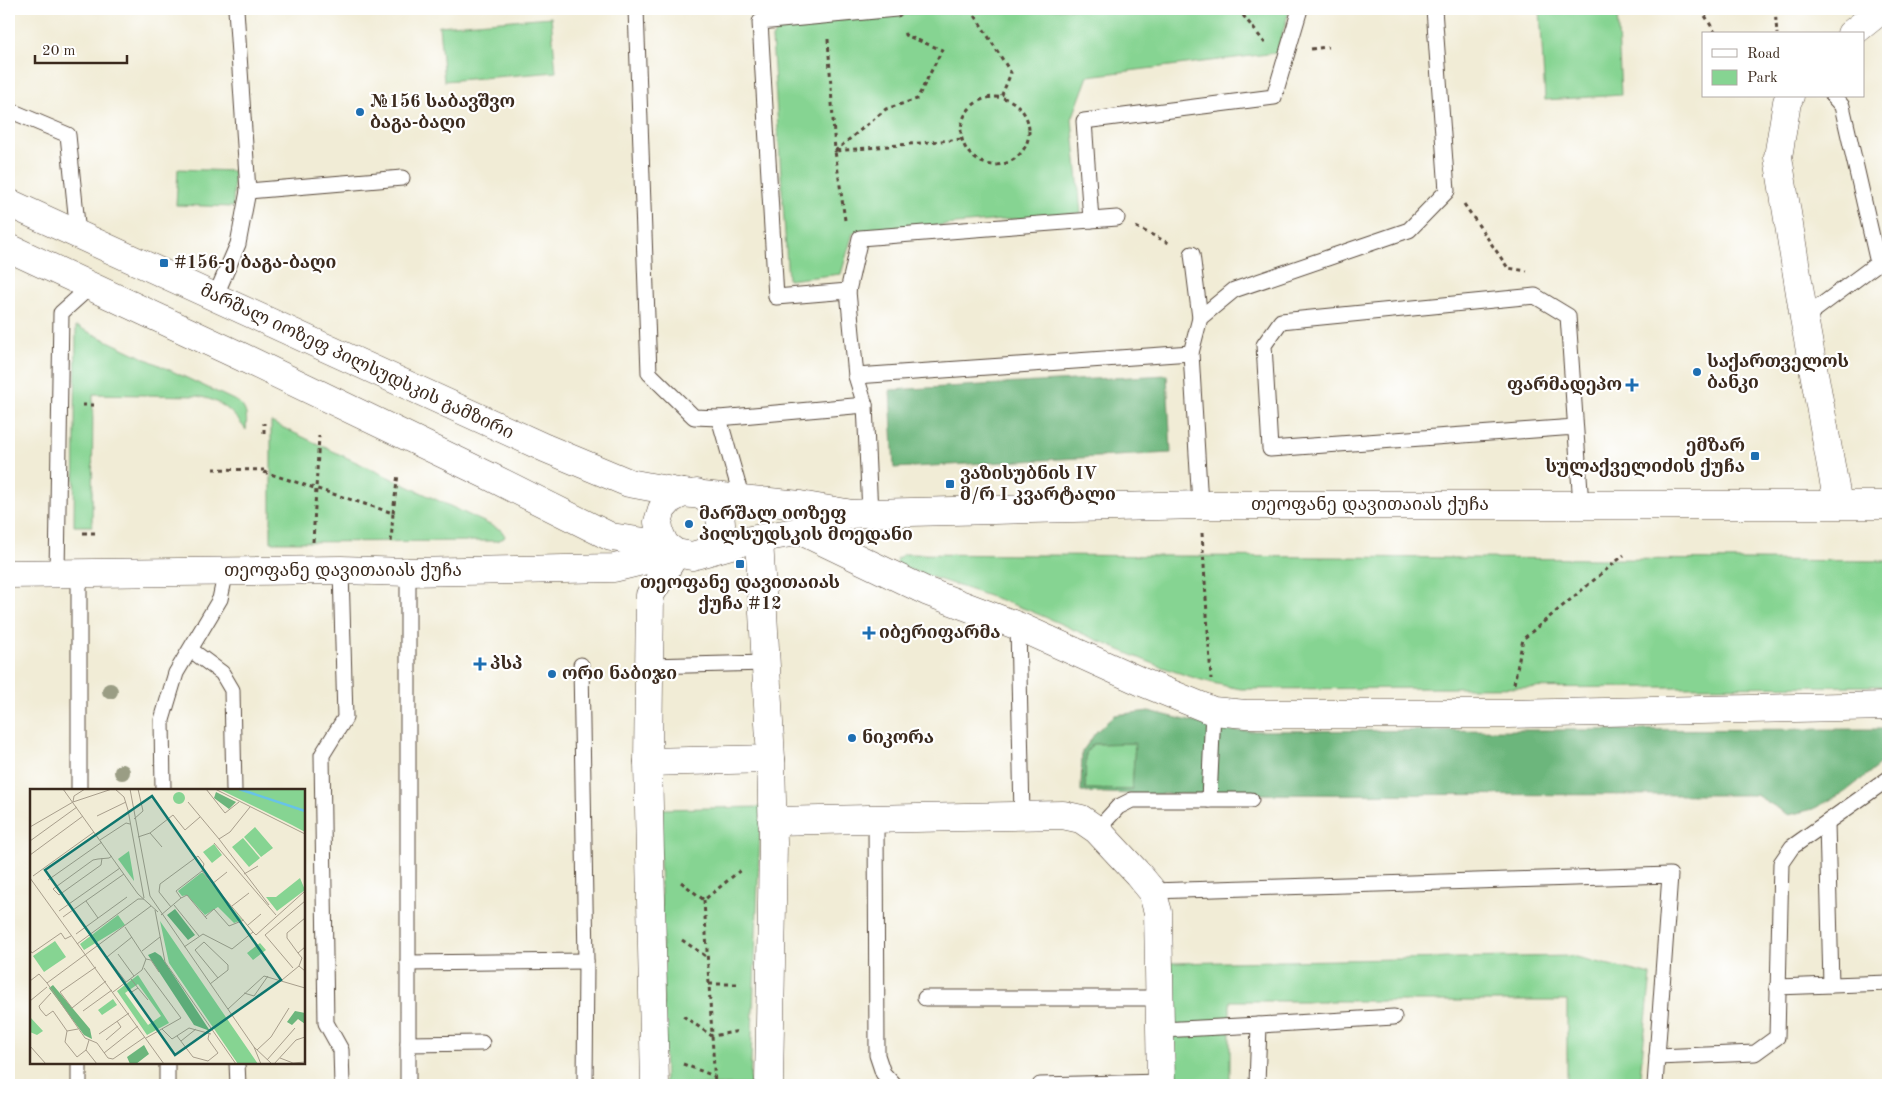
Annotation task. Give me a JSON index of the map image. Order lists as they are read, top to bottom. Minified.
{"streets":{"main road":["მარშალ იოზეფ პილსუდსკის გამზირი","თეოფანე დავითაიას ქუჩა"]},"crossings":[["მარშალ იოზეფ პილსუდსკის გამზირი","თეოფანე დავითაიას ქუჩა"]],"places":{"other":["№156 საბავშვო ბაგა-ბაღი","საქართველოს ბანკი","მარშალ იოზეფ პილსუდსკის მოედანი","ორი ნაბიჯი","ნიკორა"],"transit":["#156-ე ბაგა-ბაღი","ემზარ სულაქველიძის ქუჩა","ვაზისუბნის IV მ/რ I კვარტალი","თეოფანე დავითაიას ქუჩა #12"],"health":["ფარმადეპო","იბერიფარმა","პსპ"]},"legend":["Road","Park"],"scale_bar":"20 m"}
